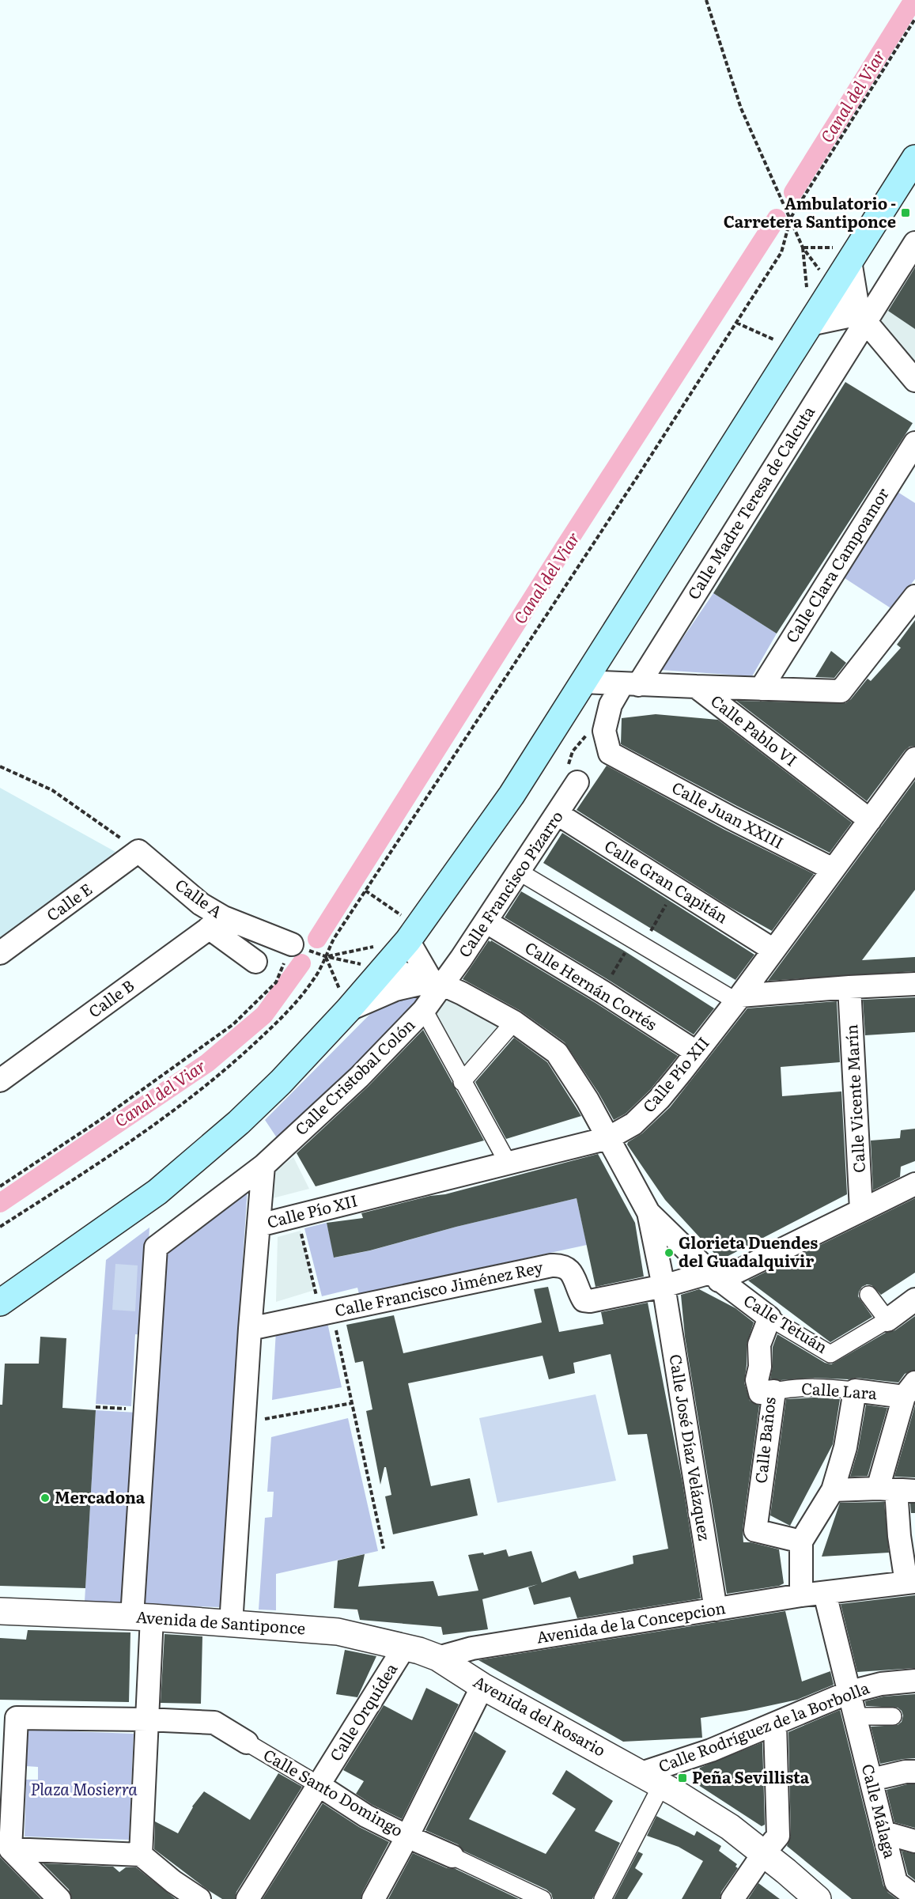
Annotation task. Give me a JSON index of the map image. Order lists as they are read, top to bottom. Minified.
{"streets":{"street":["Calle Madre Teresa de Calcuta","Calle Clara Campoamor","Calle Pablo VI","Calle Juan XXIII","Calle Gran Capitán","Calle Francisco Pizarro","Calle A","Calle E","Calle Hernán Cortés","Calle B","Calle Pío XII","Calle Cristobal Colón","Calle Vicente Marín","Calle Francisco Jiménez Rey","Calle Tetuán","Calle Lara","Calle Baños","Calle José Díaz Velázquez","Avenida de Santiponce","Avenida de la Concepcion","Calle Orquídea","Avenida del Rosario","Calle Rodríguez de la Borbolla","Calle Santo Domingo","Calle Málaga"]},"crossings":[["Calle Madre Teresa de Calcuta","Calle Pablo VI"],["Calle Madre Teresa de Calcuta","Calle Juan XXIII"],["Calle Pablo VI","Calle Pío XII"],["Calle Juan XXIII","Calle Pío XII"],["Calle Gran Capitán","Calle Francisco Pizarro"],["Calle Gran Capitán","Calle Pío XII"],["Calle Francisco Pizarro","Calle Hernán Cortés"],["Calle Francisco Pizarro","Calle Cristobal Colón"],["Calle Francisco Pizarro","Calle José Díaz Velázquez"],["Calle A","Calle E"],["Calle A","Calle B"],["Calle Hernán Cortés","Calle Pío XII"],["Calle Pío XII","Calle José Díaz Velázquez"],["Calle Cristobal Colón","Calle José Díaz Velázquez"],["Calle Francisco Jiménez Rey","Calle José Díaz Velázquez"],["Calle Tetuán","Calle Baños"],["Calle Tetuán","Calle José Díaz Velázquez"],["Calle Lara","Calle Baños"],["Calle José Díaz Velázquez","Avenida de la Concepcion"],["Avenida de Santiponce","Avenida de la Concepcion"],["Avenida de Santiponce","Calle Orquídea"],["Avenida de Santiponce","Avenida del Rosario"],["Avenida de la Concepcion","Avenida del Rosario"],["Avenida de la Concepcion","Calle Málaga"],["Calle Orquídea","Calle Santo Domingo"],["Avenida del Rosario","Calle Rodríguez de la Borbolla"],["Calle Rodríguez de la Borbolla","Calle Málaga"]],"water":["Canal del Viar"],"parks":["Plaza Mosierra"],"places":{"transit":["Ambulatorio - Carretera Santiponce","Peña Sevillista"],"other":["Glorieta Duendes del Guadalquivir","Mercadona"]}}
